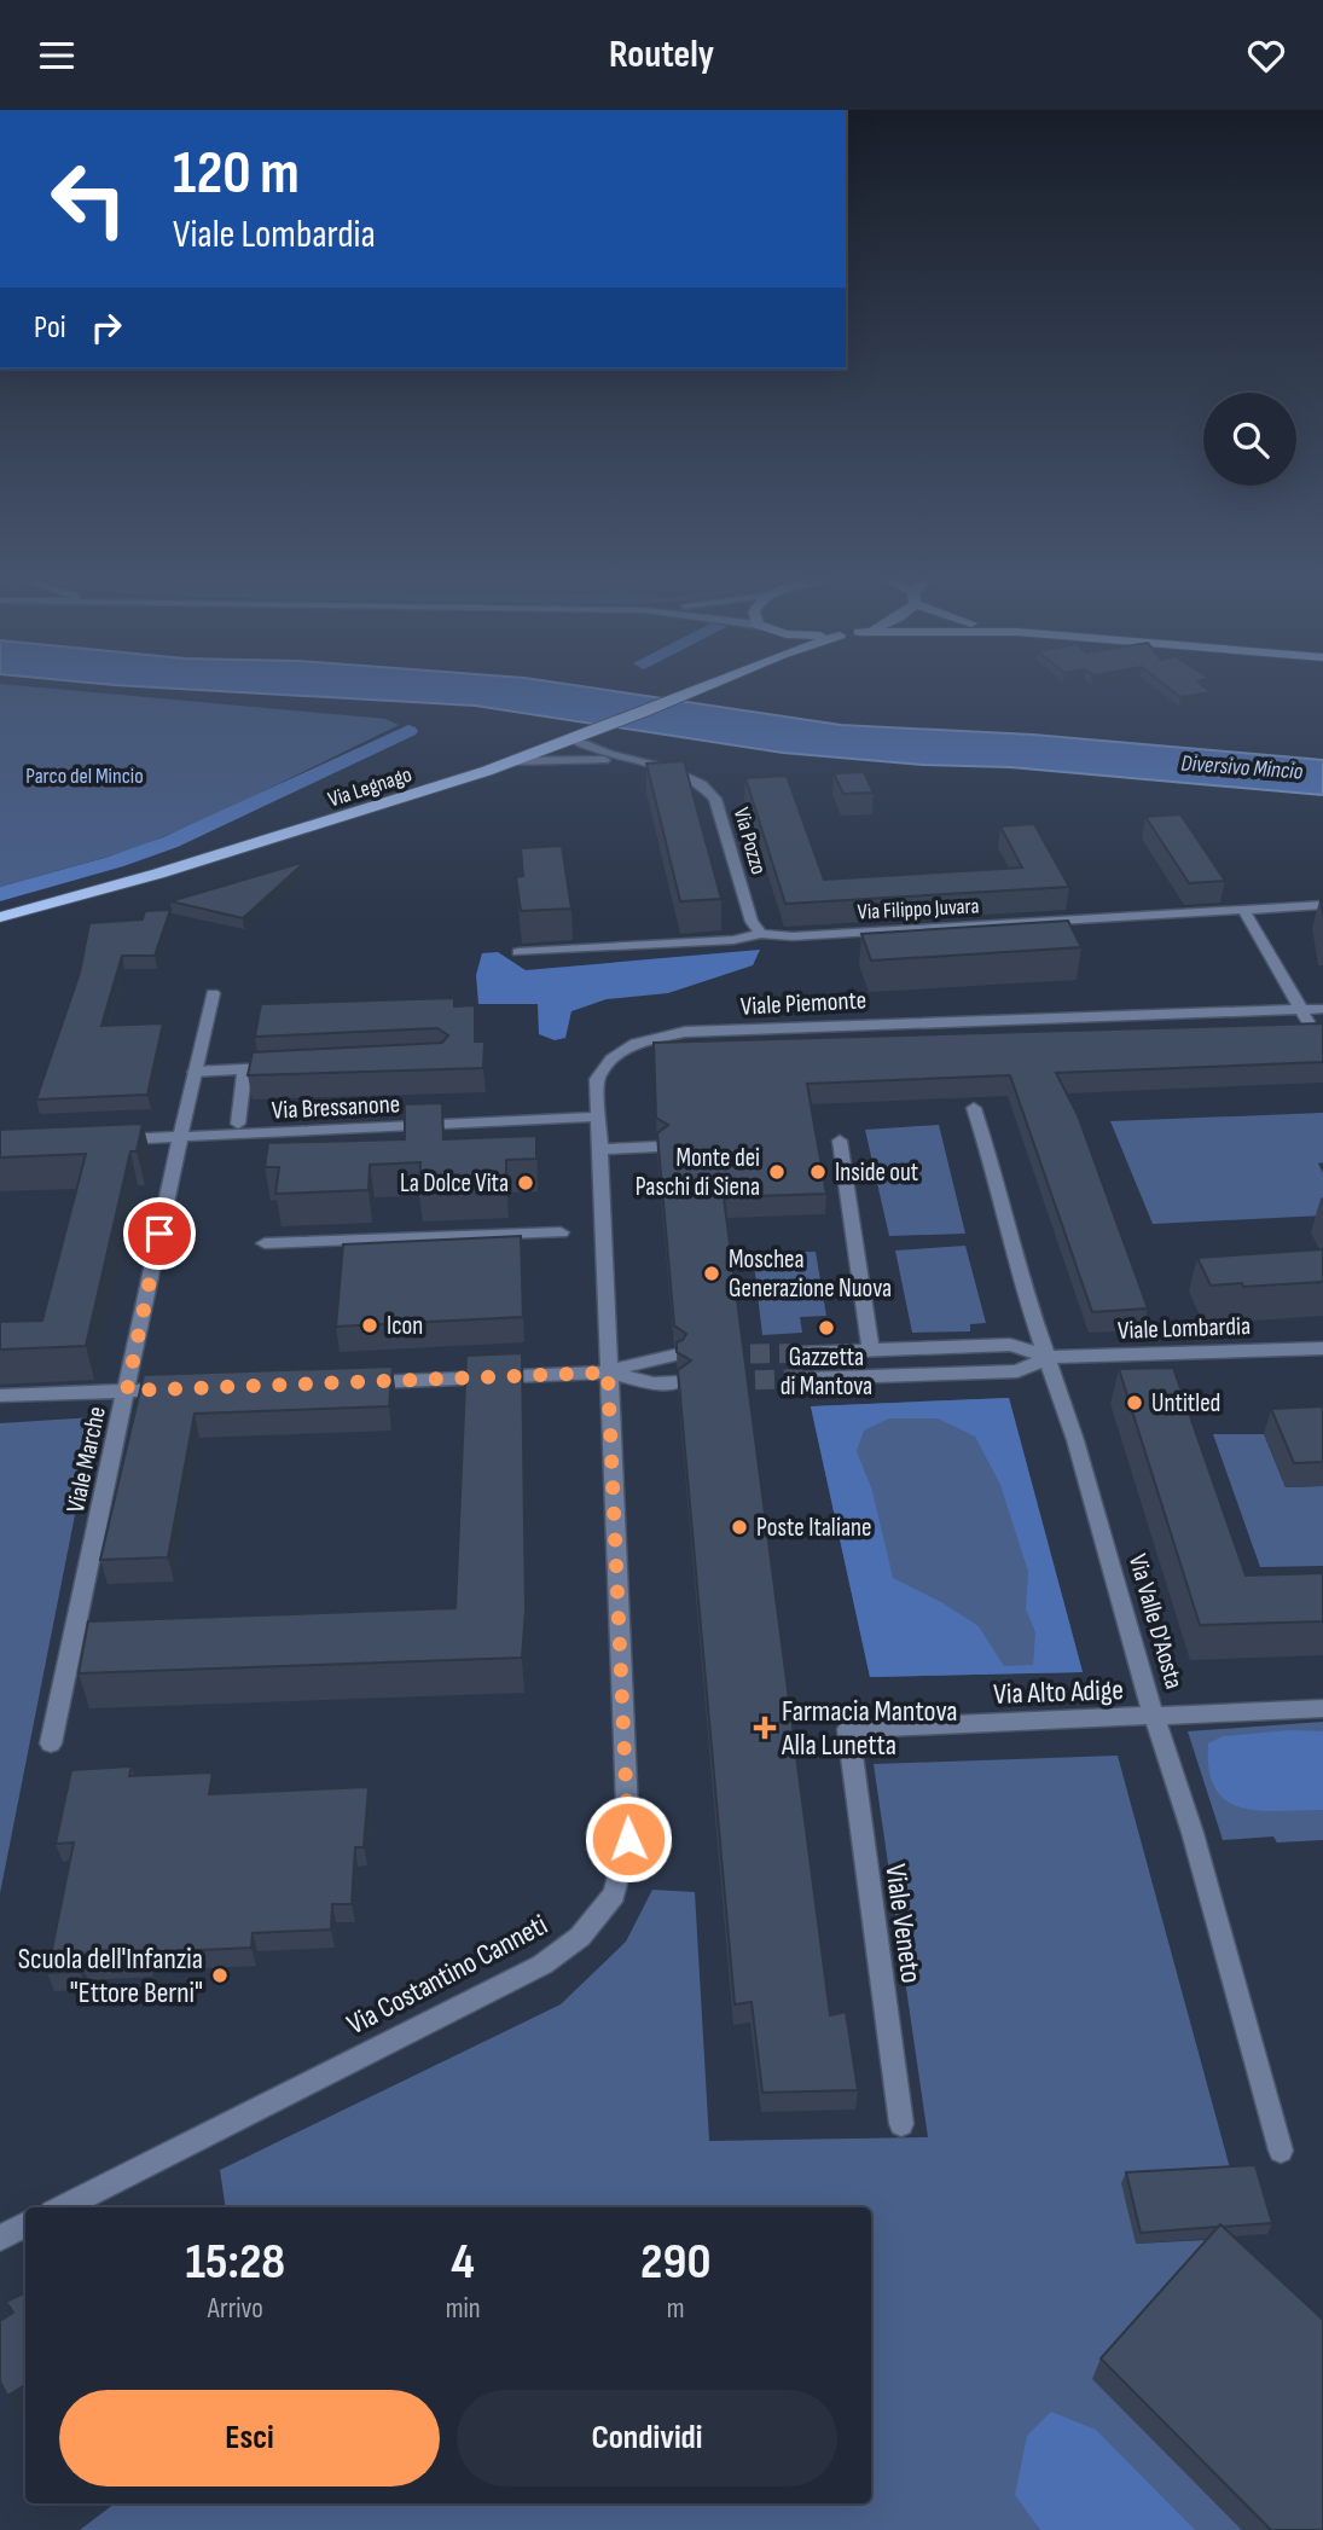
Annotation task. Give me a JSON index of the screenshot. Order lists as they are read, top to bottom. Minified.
{"streets":{"main road":["Via Legnago"],"street":["Via Pozzo","Via Filippo Juvara","Viale Piemonte","Via Bressanone","Viale Lombardia","Viale Marche","Via Valle D'Aosta","Via Alto Adige","Viale Veneto","Via Costantino Canneti"]},"crossings":[["Via Legnago","Via Pozzo"],["Via Pozzo","Via Filippo Juvara"],["Viale Piemonte","Via Bressanone"],["Viale Piemonte","Via Costantino Canneti"],["Via Bressanone","Viale Marche"],["Viale Lombardia","Via Valle D'Aosta"],["Via Valle D'Aosta","Via Alto Adige"],["Via Alto Adige","Viale Veneto"]],"water":["Diversivo Mincio"],"parks":["Parco del Mincio"],"places":{"other":["Monte dei Paschi di Siena","Inside out","La Dolce Vita","Moschea Generazione Nuova","Icon","Gazzetta di Mantova","Untitled","Poste Italiane","Scuola dell'Infanzia \"Ettore Berni\""],"health":["Farmacia Mantova Alla Lunetta"]},"page":{"header":"Routely","turn":["120 m","Viale Lombardia"],"then":"Poi","eta":["15:28","Arrivo","4","min","290","m"],"buttons":["Esci","Condividi"]}}
